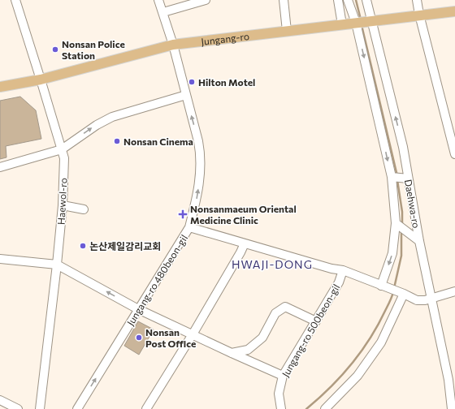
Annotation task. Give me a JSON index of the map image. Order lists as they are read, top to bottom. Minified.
{"streets":{"main road":["Jungang-ro"],"street":["Haewol-ro","Daehwa-ro","Jungang-ro 480beon-gil","Jungang-ro 500beon-gil"]},"crossings":[["Jungang-ro","Haewol-ro"],["Jungang-ro","Daehwa-ro"],["Jungang-ro","Jungang-ro 480beon-gil"]],"districts":["HWAJI-DONG"],"places":{"other":["Nonsan Police Station","Hilton Motel","Nonsan Cinema","논산제일감리교회","Nonsan Post Office"],"health":["Nonsanmaeum Oriental Medicine Clinic"]}}
